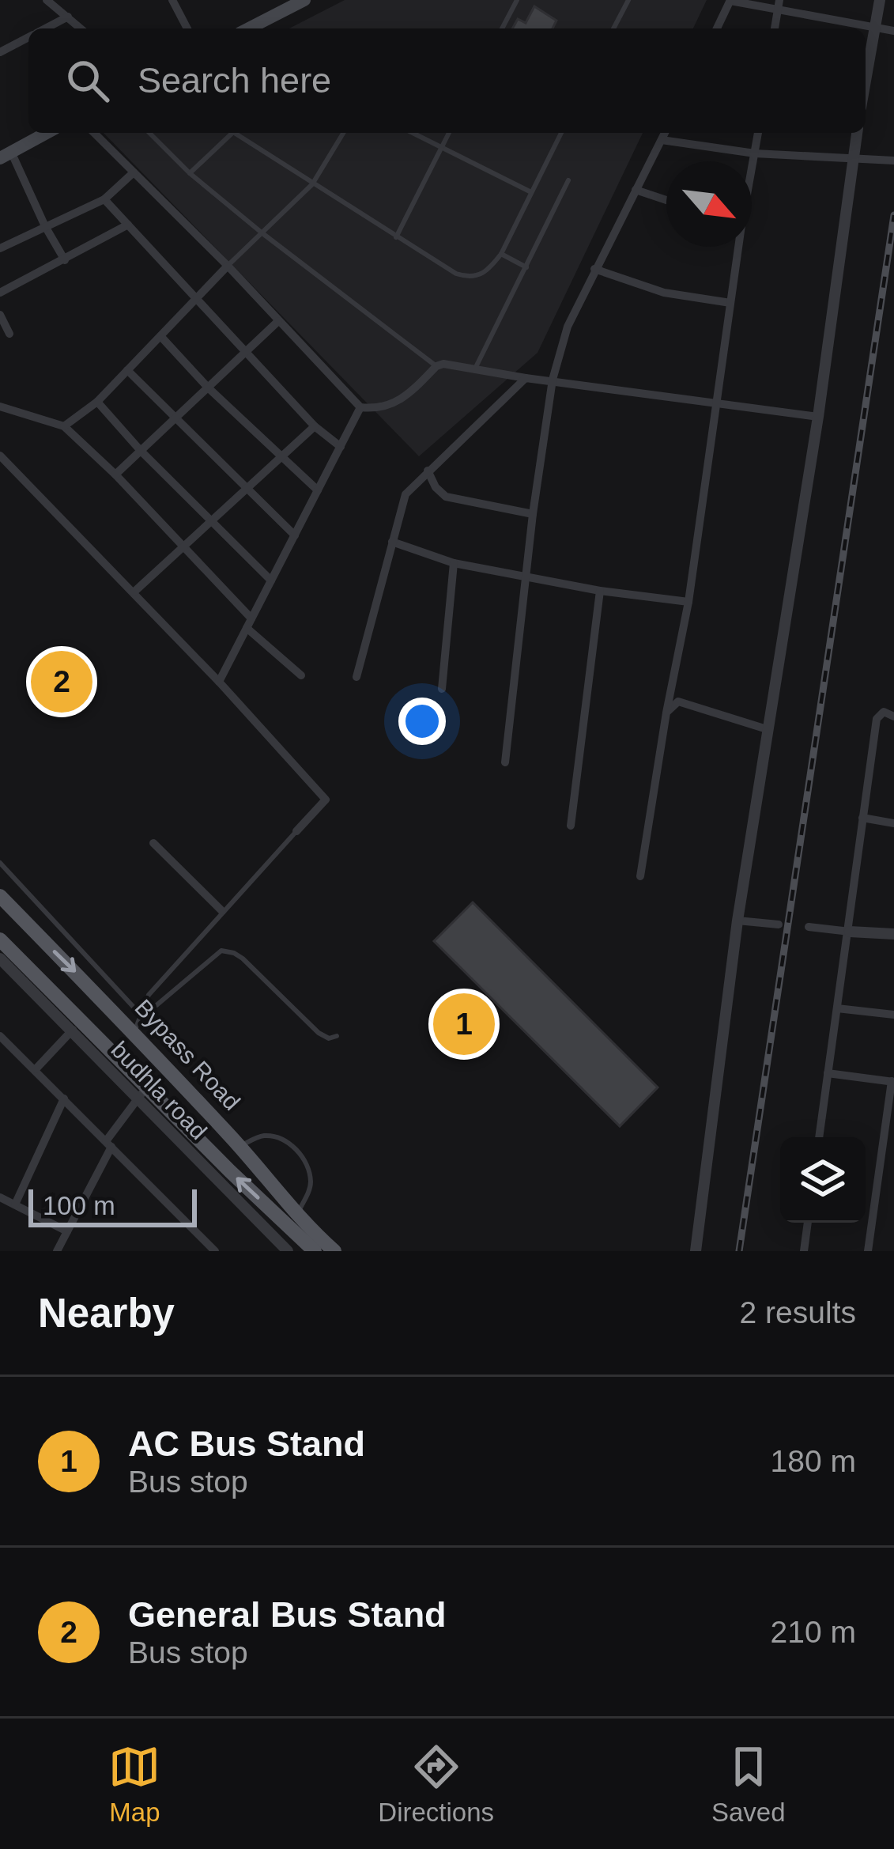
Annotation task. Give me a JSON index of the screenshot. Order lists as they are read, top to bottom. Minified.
{"streets":{"main road":["Bypass Road"],"street":["budhla road"]},"scale_bar":"100 m","north":"bottom right","page":{"search":"Search here","pins":["2","1"],"scale":"100 m","heading":["Nearby","2 results"],"list":[{"mark":"1","name":"AC Bus Stand","note":"Bus stop","value":"180 m"},{"mark":"2","name":"General Bus Stand","note":"Bus stop","value":"210 m"}],"nav":["Map","Directions","Saved"]}}
